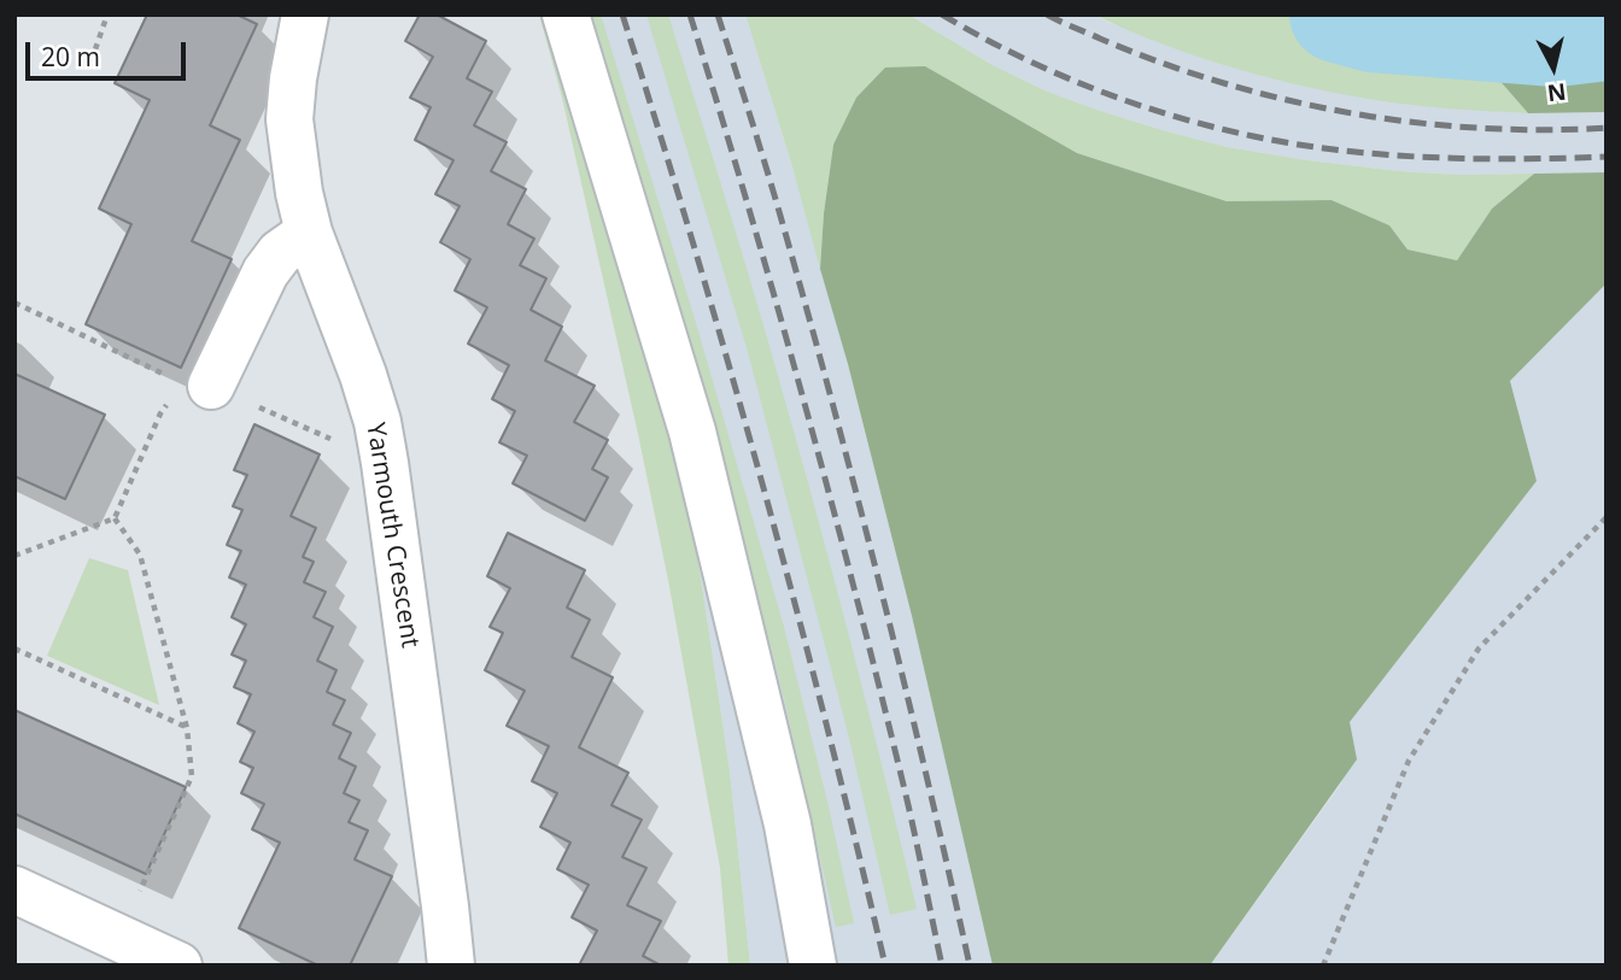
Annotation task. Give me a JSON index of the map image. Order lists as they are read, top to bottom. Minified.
{"streets":{"street":["Yarmouth Crescent"]},"scale_bar":"20 m","north":"bottom"}
